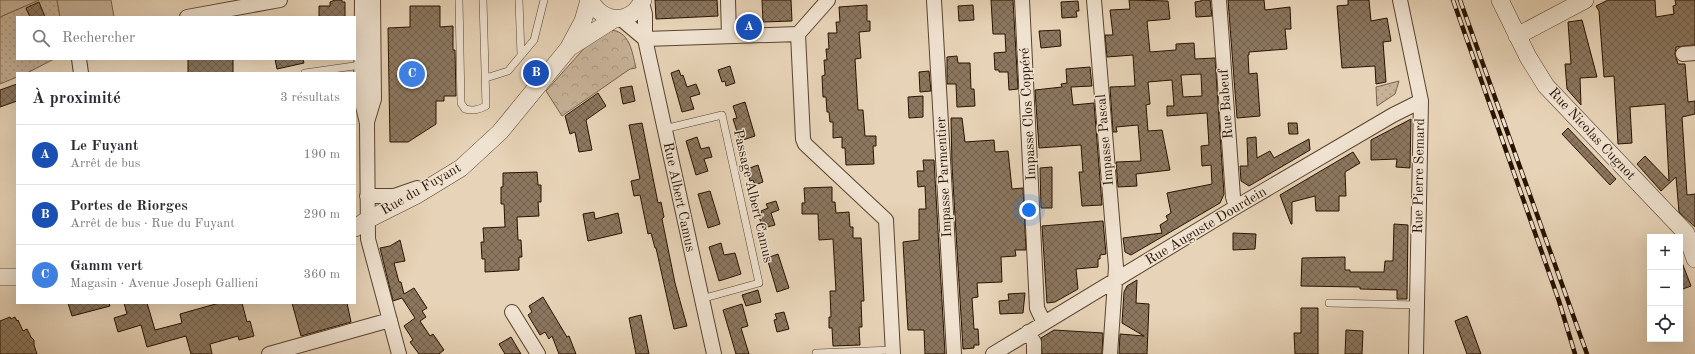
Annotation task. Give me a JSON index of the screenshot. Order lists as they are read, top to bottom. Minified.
{"streets":{"street":["Rue Babeuf","Impasse Clos Coppéré","Rue Nicolas Cugnot","Impasse Pascal","Rue Pierre Semard","Impasse Parmentier","Rue du Fuyant","Rue Albert Camus","Rue Auguste Dourdein"],"lane":["Passage Albert Camus"]},"crossings":[["Rue Babeuf","Rue Auguste Dourdein"],["Impasse Clos Coppéré","Rue Auguste Dourdein"],["Impasse Pascal","Rue Auguste Dourdein"],["Rue Pierre Semard","Rue Auguste Dourdein"],["Rue du Fuyant","Rue Albert Camus"],["Passage Albert Camus","Rue Albert Camus"]],"page":{"pins":["A","B","C"],"search":"Rechercher","heading":["À proximité","3 résultats"],"list":[{"mark":"A","name":"Le Fuyant","note":"Arrêt de bus","value":"190 m"},{"mark":"B","name":"Portes de Riorges","note":"Arrêt de bus · Rue du Fuyant","value":"290 m"},{"mark":"C","name":"Gamm vert","note":"Magasin · Avenue Joseph Gallieni","value":"360 m"}],"map_buttons":["+","−"]}}
